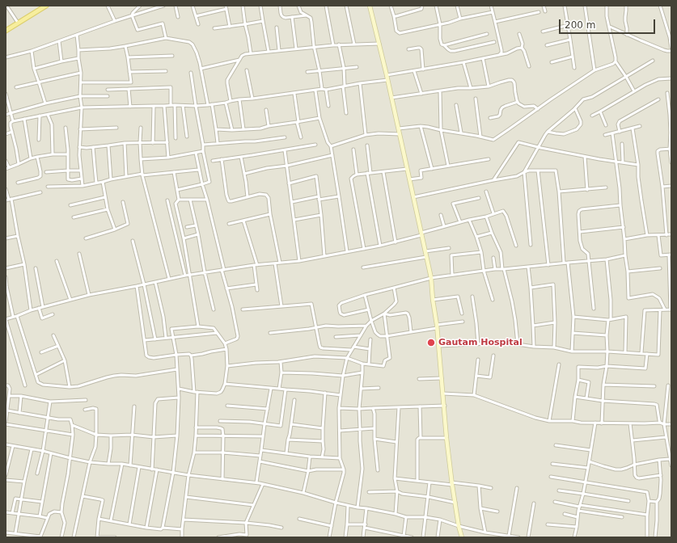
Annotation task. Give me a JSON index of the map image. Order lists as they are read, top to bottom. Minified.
{"places":["Gautam Hospital"],"scale_bar":"200 m"}
